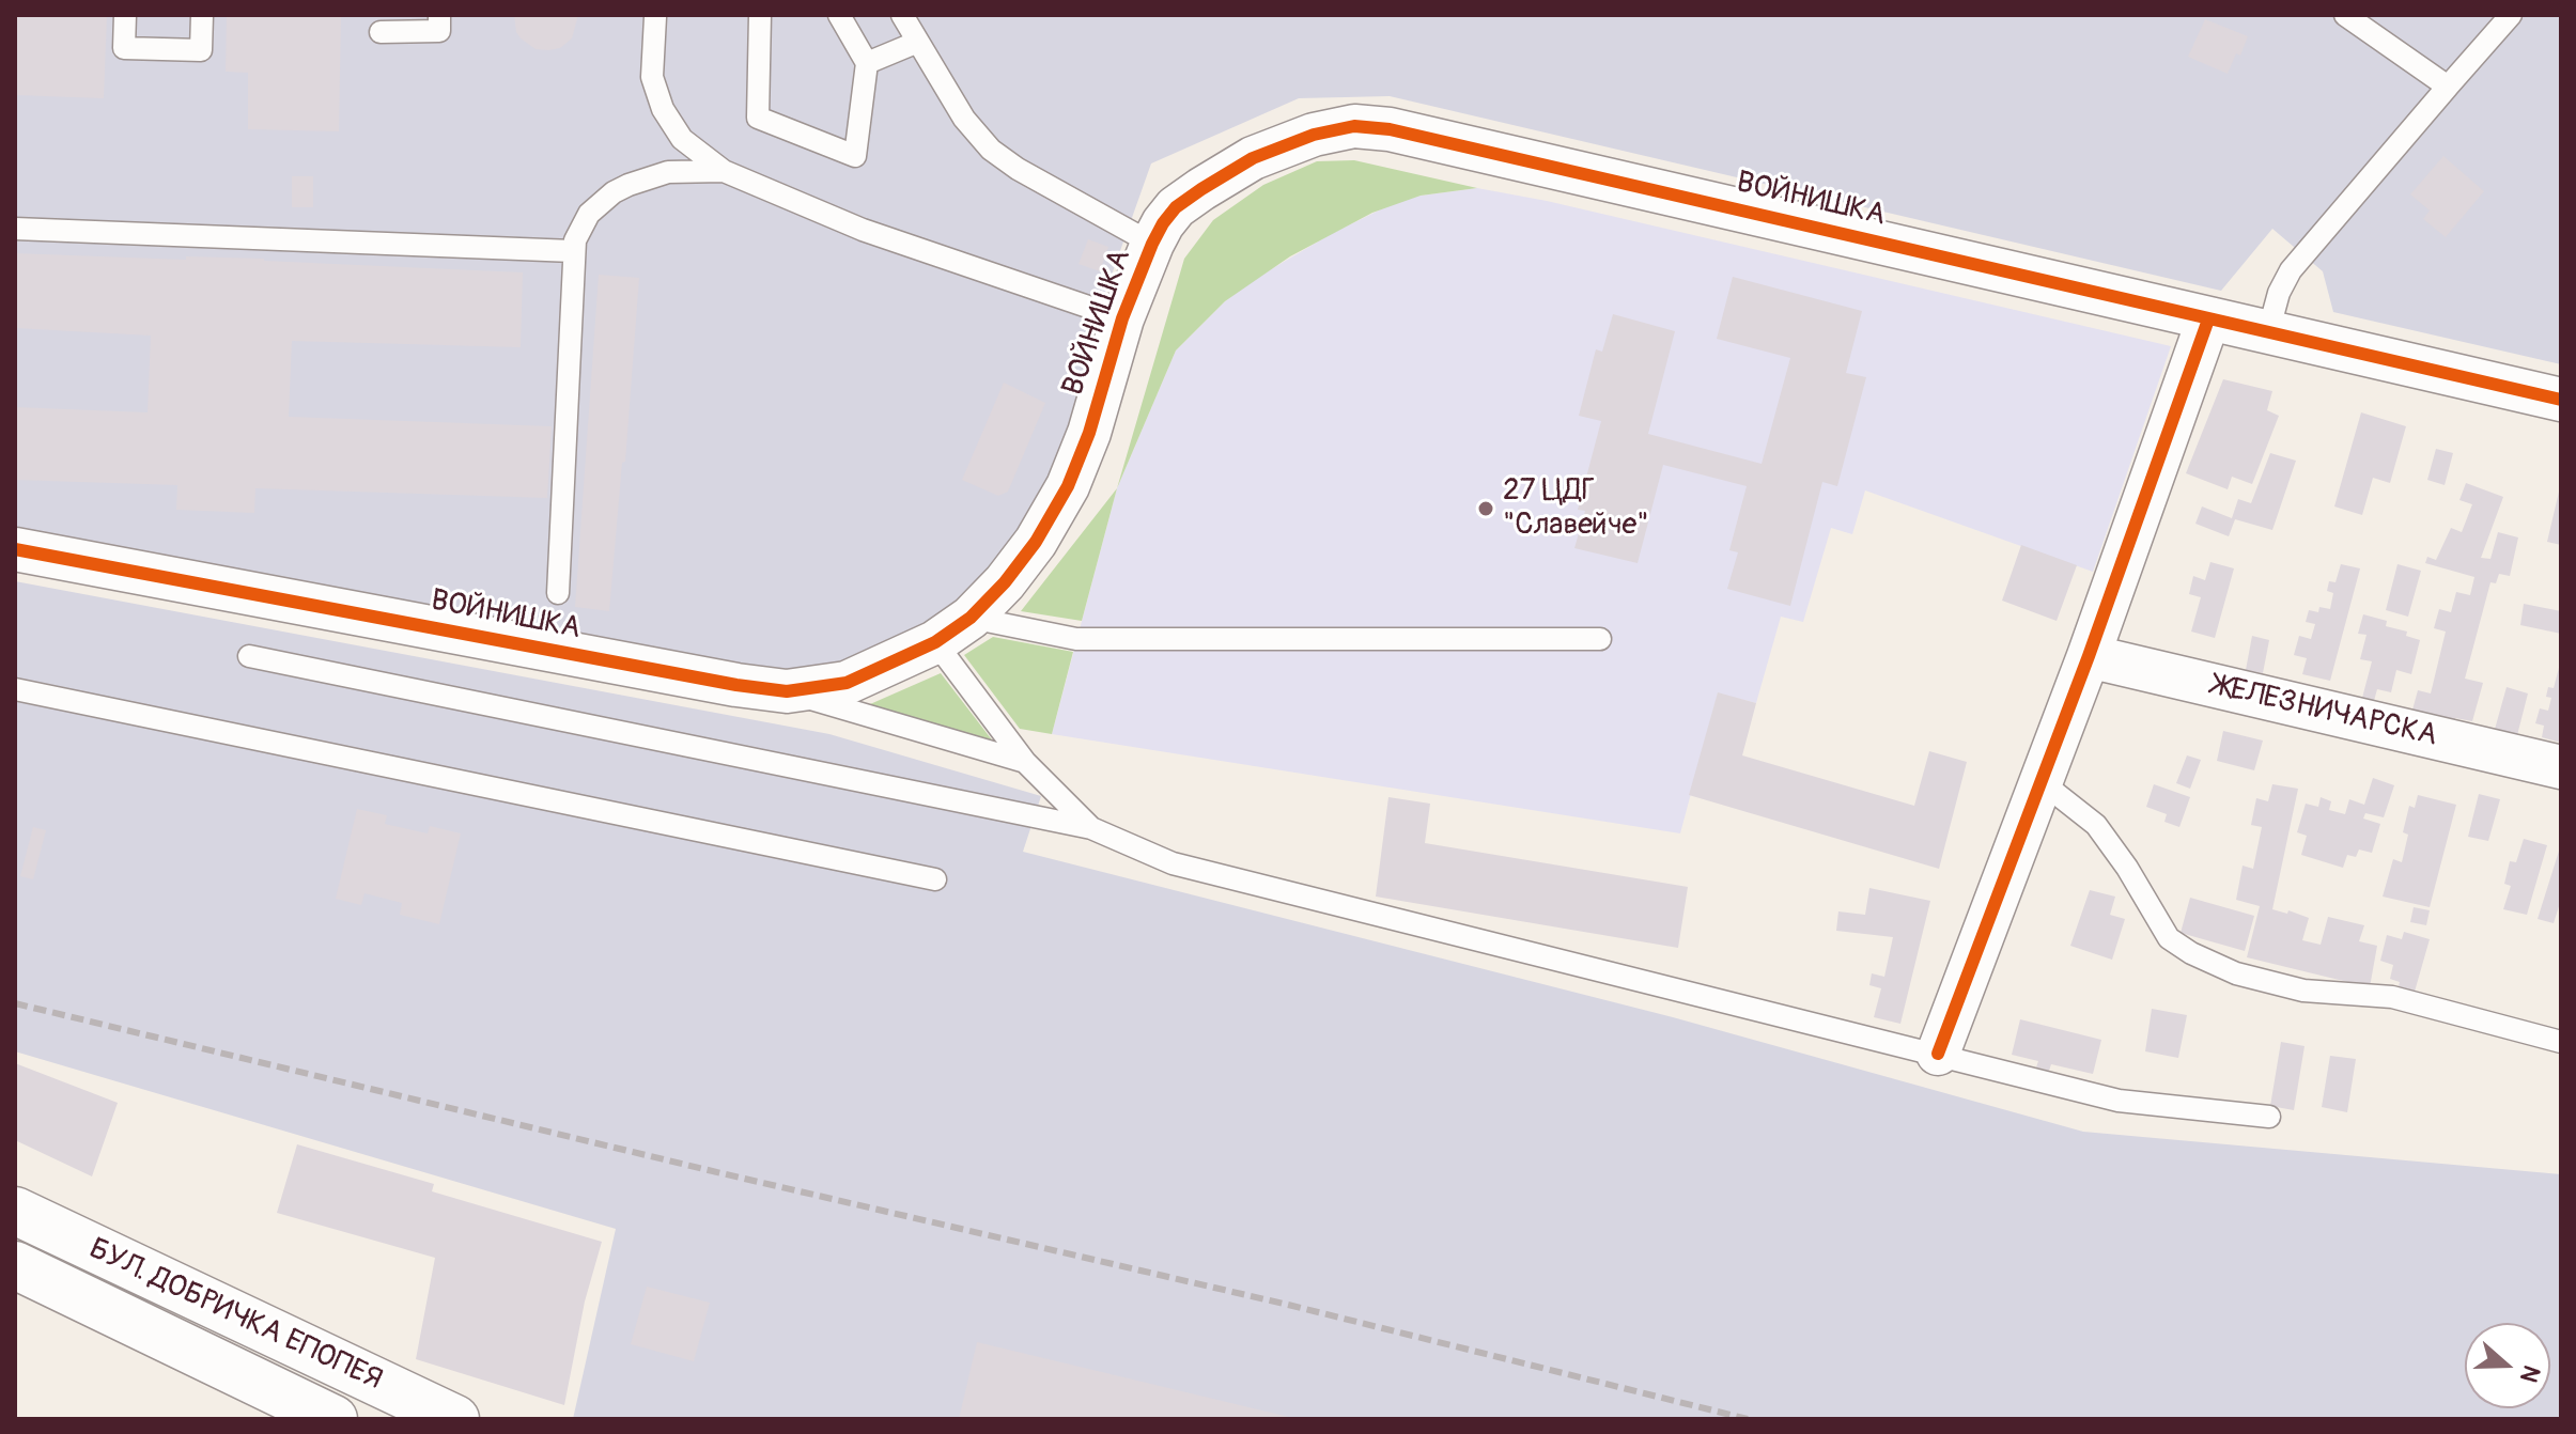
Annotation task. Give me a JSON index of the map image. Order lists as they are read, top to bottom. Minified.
{"streets":{"main road":["БУЛ. ДОБРИЧКА ЕПОПЕЯ"],"street":["ВОЙНИШКА","ЖЕЛЕЗНИЧАРСКА"]},"places":["27 ЦДГ \"Славейче\""],"north":"right"}
